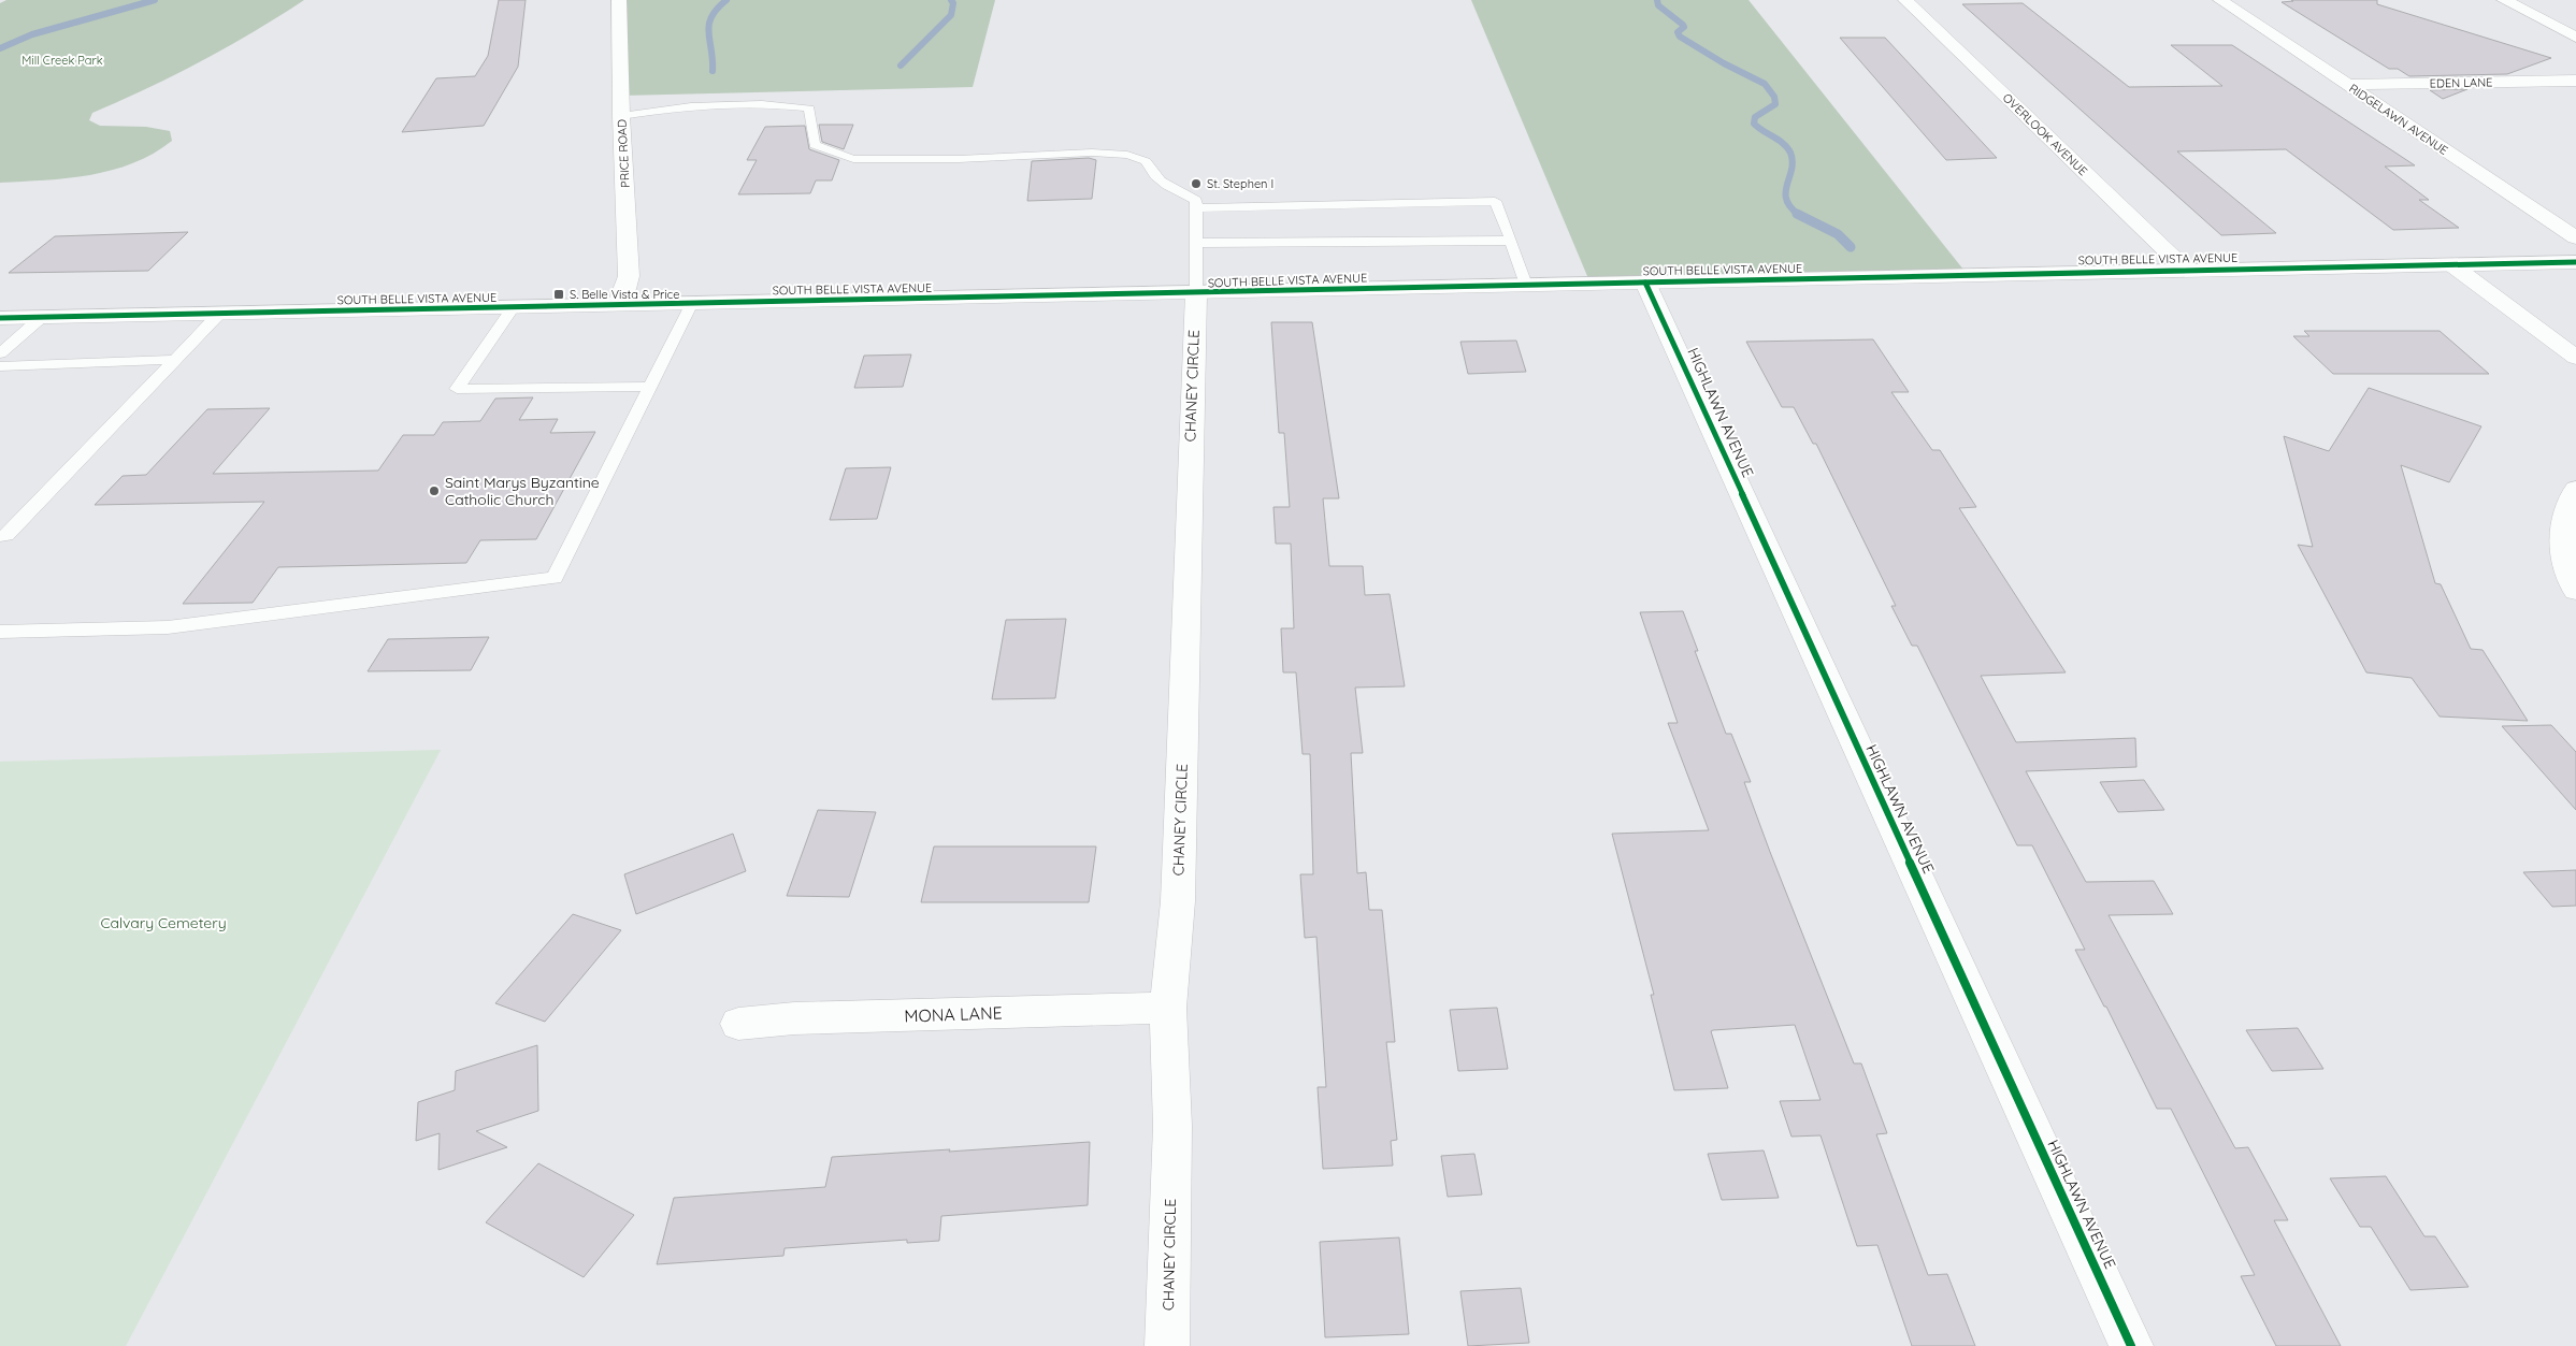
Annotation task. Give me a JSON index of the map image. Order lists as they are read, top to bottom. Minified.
{"streets":{"street":["EDEN LANE","RIDGELAWN AVENUE","OVERLOOK AVENUE","PRICE ROAD","SOUTH BELLE VISTA AVENUE","CHANEY CIRCLE","HIGHLAWN AVENUE","MONA LANE"]},"crossings":[["EDEN LANE","RIDGELAWN AVENUE"],["OVERLOOK AVENUE","SOUTH BELLE VISTA AVENUE"],["PRICE ROAD","SOUTH BELLE VISTA AVENUE"],["SOUTH BELLE VISTA AVENUE","CHANEY CIRCLE"],["SOUTH BELLE VISTA AVENUE","HIGHLAWN AVENUE"],["CHANEY CIRCLE","MONA LANE"]],"parks":["Mill Creek Park","Calvary Cemetery"],"places":{"other":["St. Stephen I","Saint Marys Byzantine Catholic Church"],"transit":["S. Belle Vista & Price"]}}
